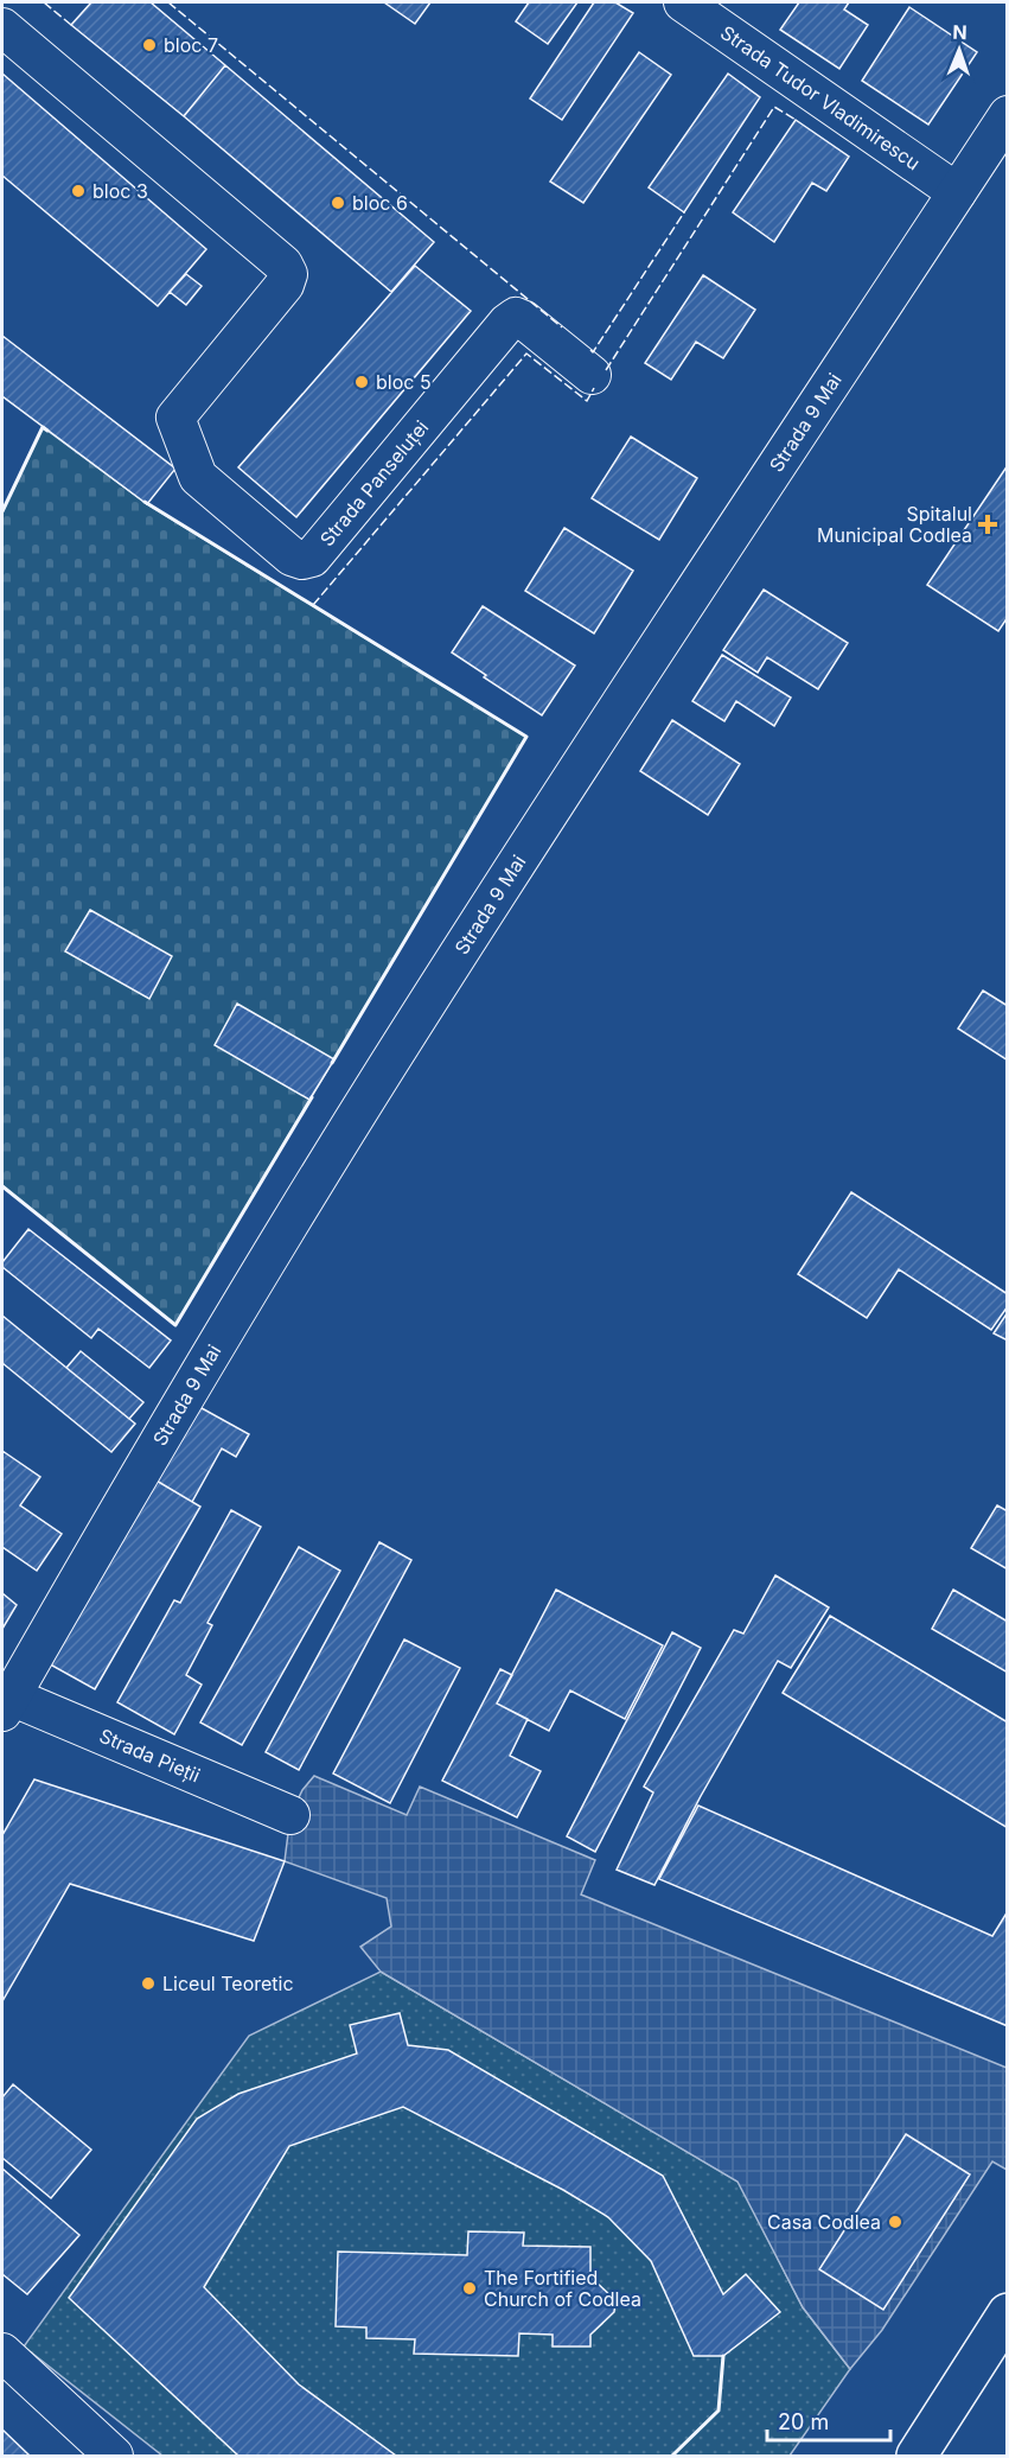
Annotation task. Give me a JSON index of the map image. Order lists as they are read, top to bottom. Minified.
{"streets":{"street":["Strada Tudor Vladimirescu","Strada 9 Mai","Strada Panseluței","Strada Pieții"]},"crossings":[["Strada Tudor Vladimirescu","Strada 9 Mai"],["Strada 9 Mai","Strada Pieții"]],"places":{"other":["bloc 7","bloc 3","bloc 6","bloc 5","Liceul Teoretic","Casa Codlea","The Fortified Church of Codlea"],"health":["Spitalul Municipal Codlea"]},"scale_bar":"20 m","north":"top"}
